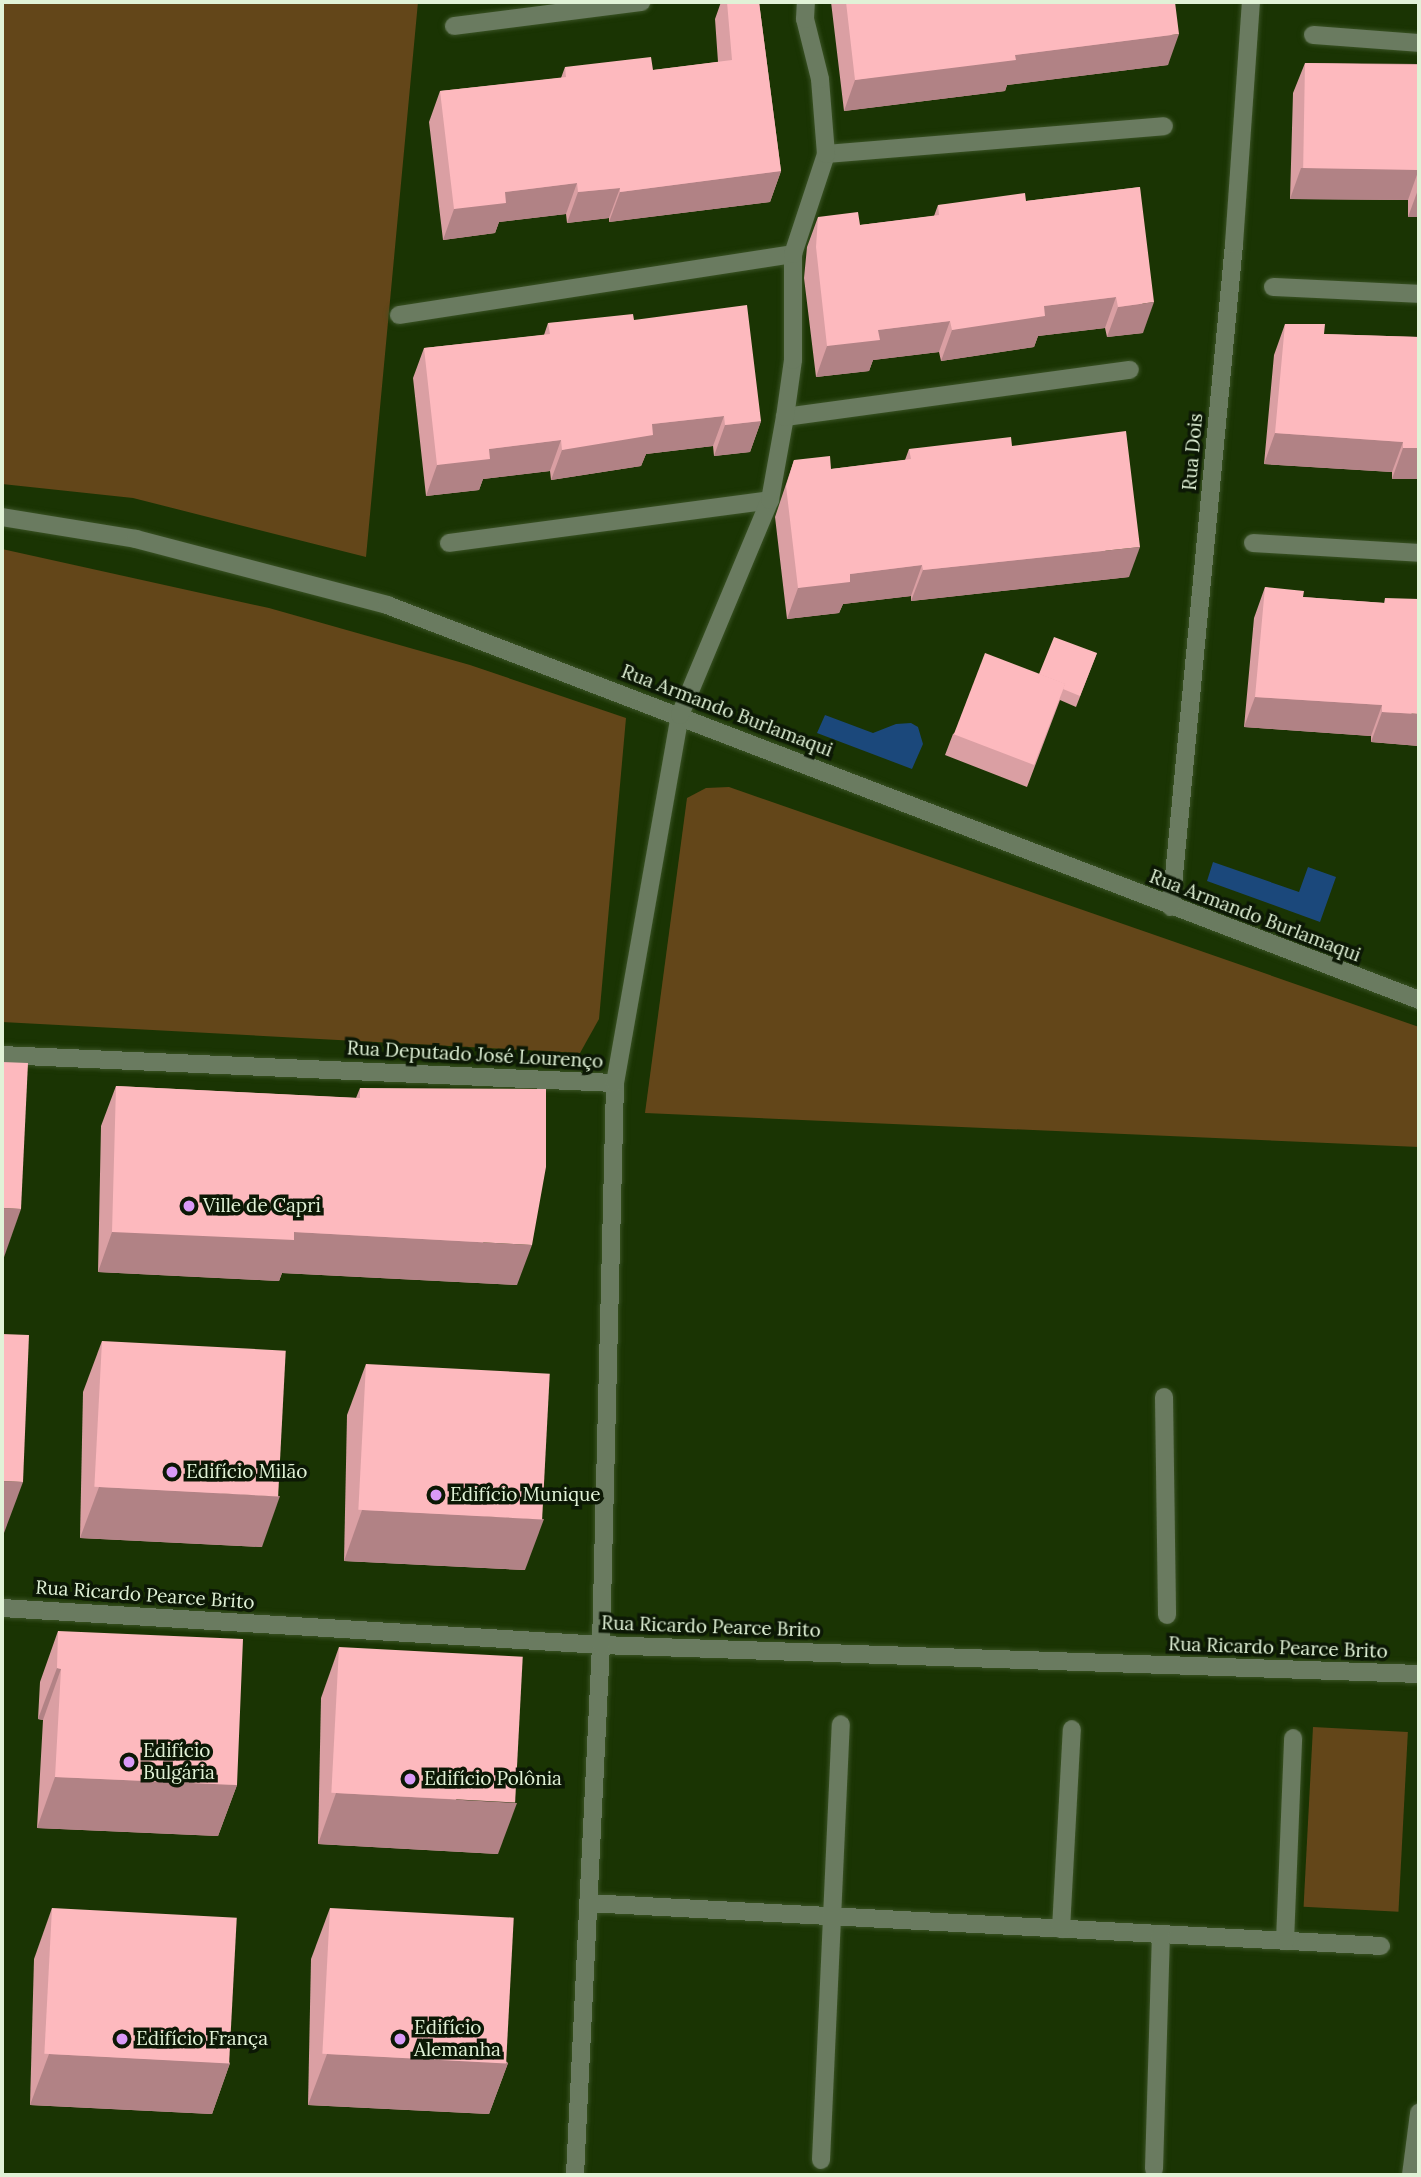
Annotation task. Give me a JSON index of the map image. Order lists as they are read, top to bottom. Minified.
{"streets":{"street":["Rua Dois","Rua Armando Burlamaqui","Rua Deputado José Lourenço","Rua Ricardo Pearce Brito"]},"crossings":[["Rua Dois","Rua Armando Burlamaqui"],["Rua Armando Burlamaqui","Rua Deputado José Lourenço"]],"places":["Ville de Capri","Edifício Milão","Edifício Munique","Edifício Bulgária","Edifício Polônia","Edifício França","Edifício Alemanha"]}
